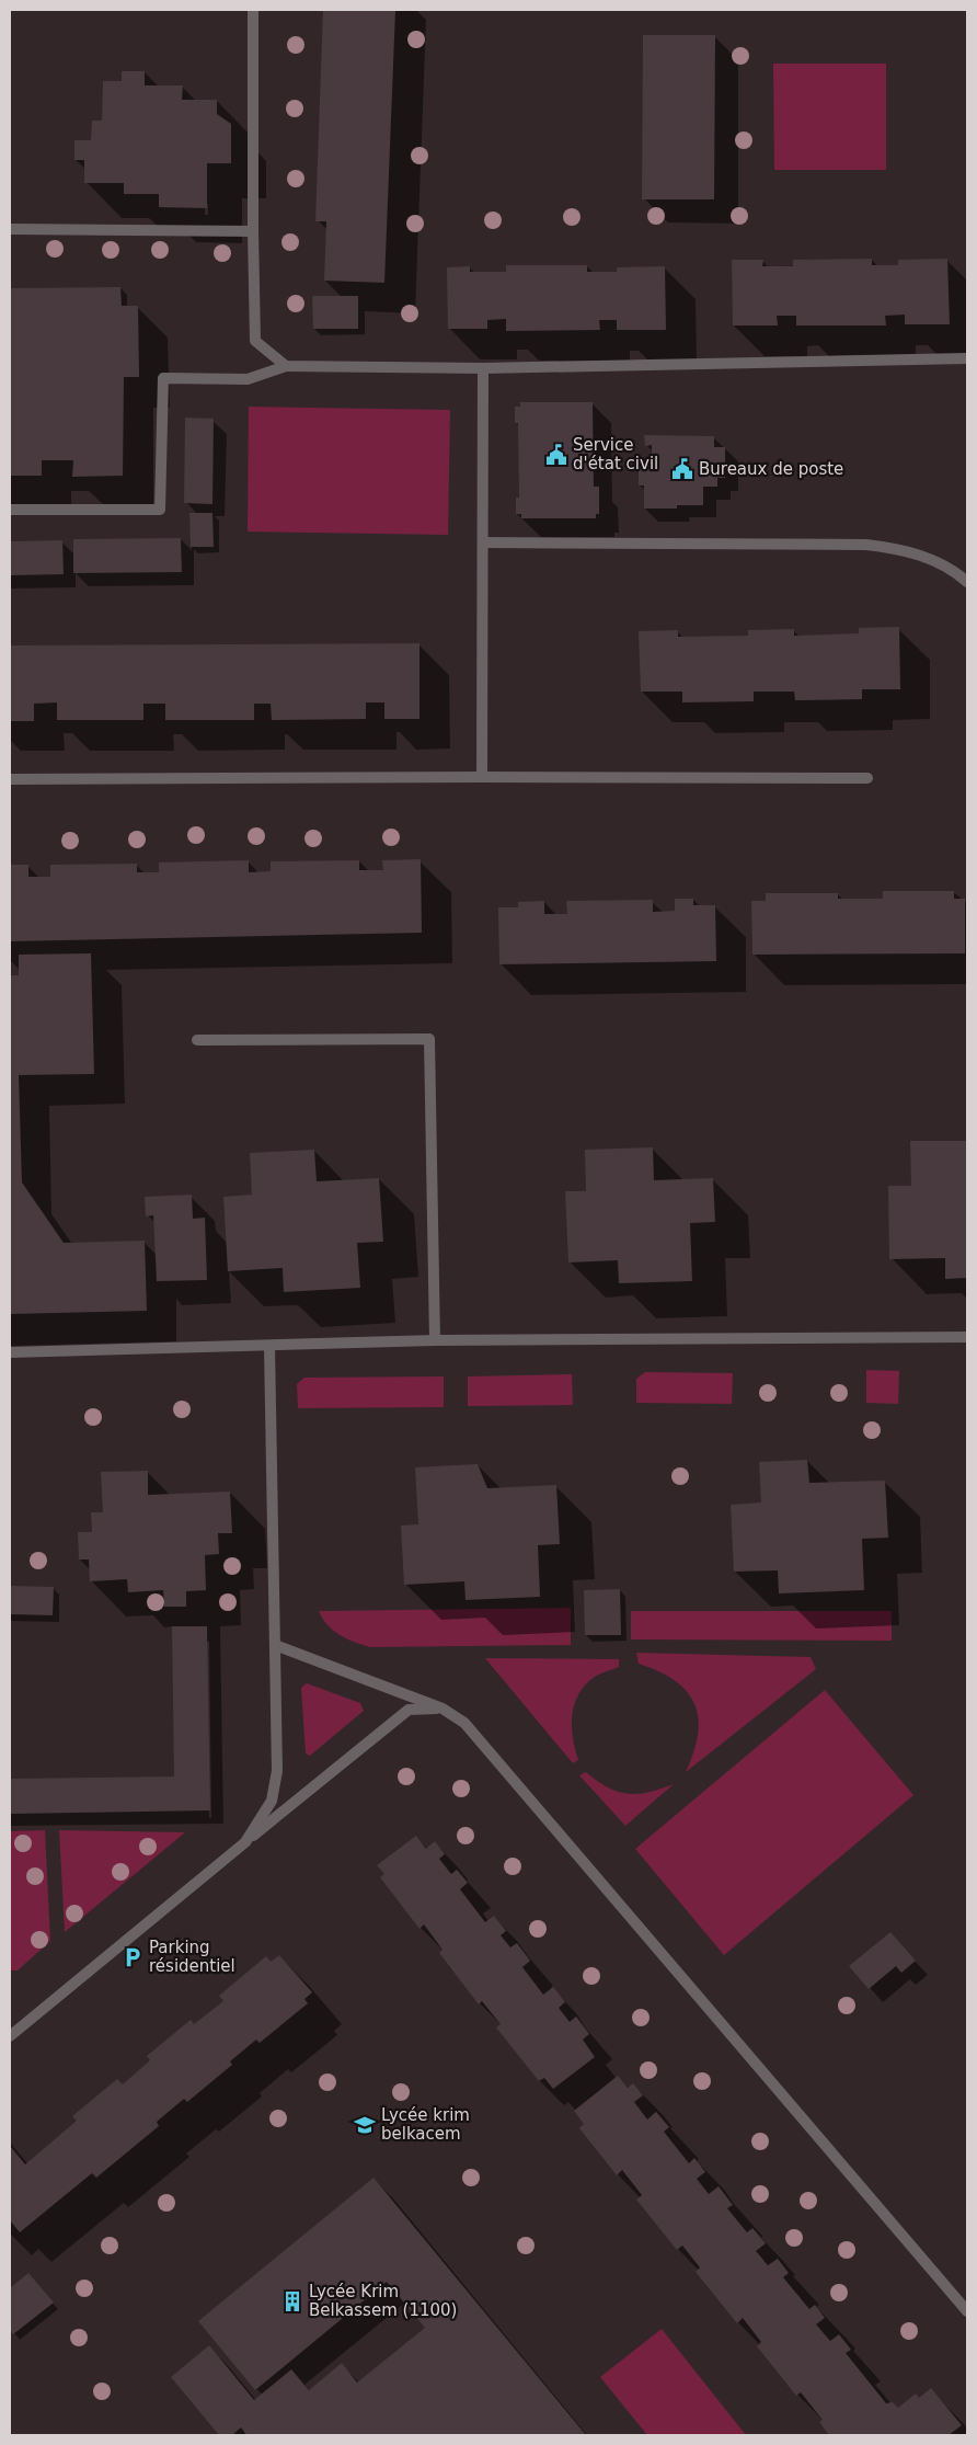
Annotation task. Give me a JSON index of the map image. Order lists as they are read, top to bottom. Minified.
{"places":{"public building":["Service d'état civil","Bureaux de poste"],"parking":["Parking résidentiel"],"school or university":["Lycée krim belkacem"],"building":["Lycée Krim Belkassem (1100)"]}}
